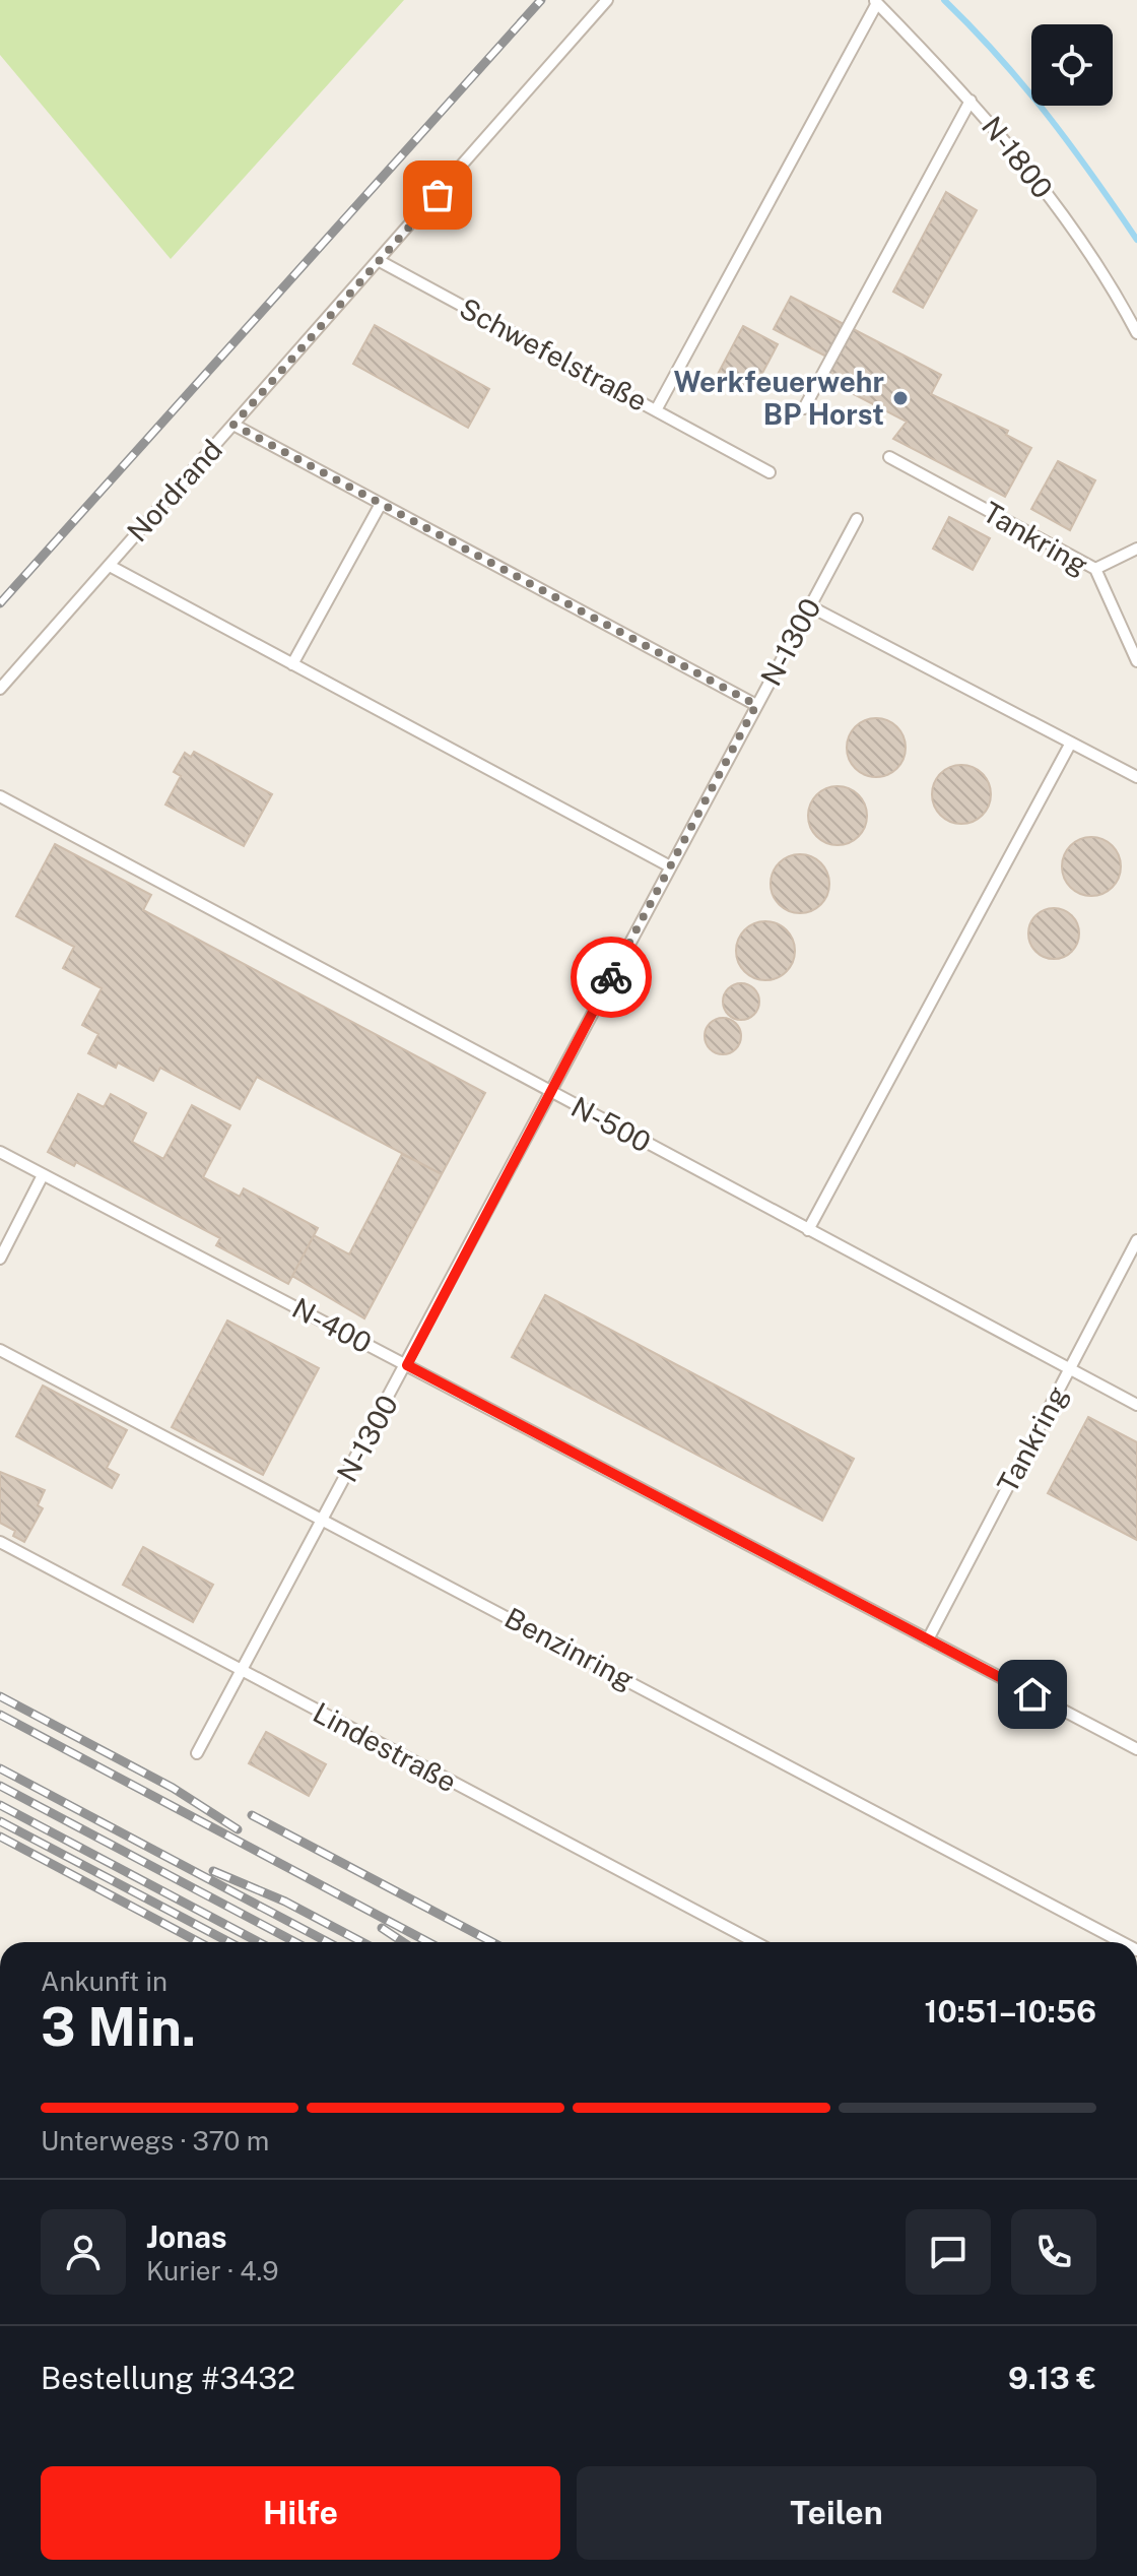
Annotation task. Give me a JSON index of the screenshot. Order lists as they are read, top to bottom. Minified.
{"streets":{"lane":["N-1800","Schwefelstraße","Nordrand","Tankring","N-1300","N-500","N-400","Benzinring","Lindestraße"]},"crossings":[["Schwefelstraße","Nordrand"],["Tankring","N-500"],["Tankring","N-400"],["N-1300","N-500"],["N-1300","N-400"],["N-1300","Benzinring"],["N-1300","Lindestraße"]],"places":["Werkfeuerwehr BP Horst"],"page":{"heading":["3 Min.","Ankunft in","10:51–10:56"],"panel":["Jonas","Kurier · 4.9","Bestellung #3432","9.13 €"],"bar":"Unterwegs · 370 m","buttons":["Hilfe","Teilen"]}}
